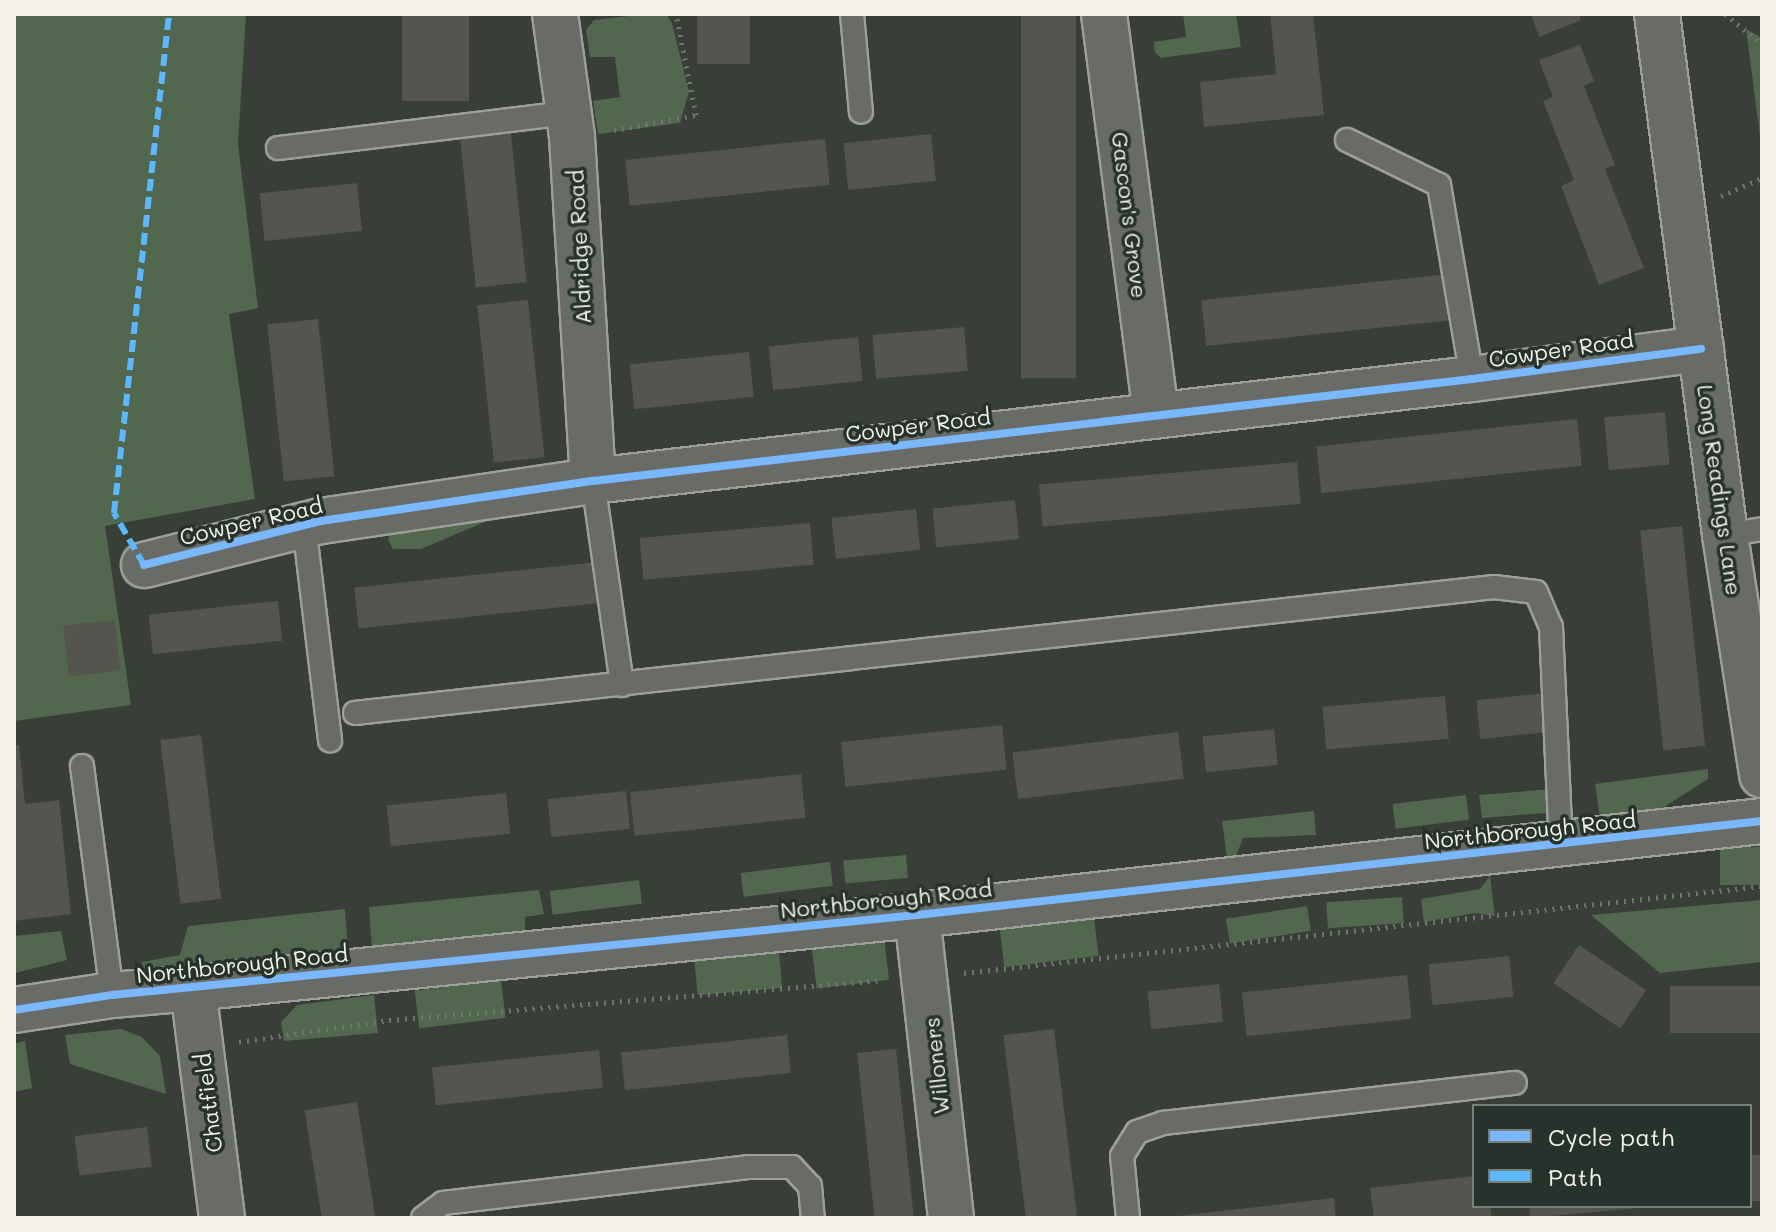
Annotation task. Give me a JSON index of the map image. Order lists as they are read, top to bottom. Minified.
{"streets":{"street":["Gascon's Grove","Aldridge Road","Cowper Road","Long Readings Lane","Northborough Road","Willoners","Chatfield"]},"crossings":[["Gascon's Grove","Cowper Road"],["Aldridge Road","Cowper Road"],["Cowper Road","Long Readings Lane"],["Northborough Road","Willoners"],["Northborough Road","Chatfield"]],"legend":["Cycle path","Path"]}
